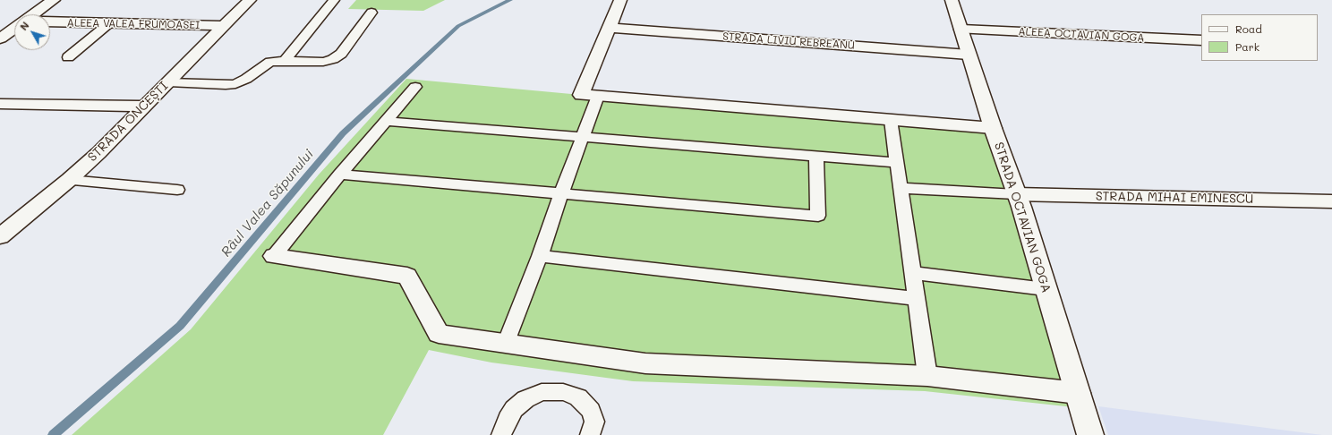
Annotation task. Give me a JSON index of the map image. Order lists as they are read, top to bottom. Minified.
{"streets":{"street":["ALEEA VALEA FRUMOASEI","ALEEA OCTAVIAN GOGA","STRADA LIVIU REBREANU","STRADA ONCEȘTI","STRADA MIHAI EMINESCU","STRADA OCTAVIAN GOGA"]},"crossings":[["ALEEA VALEA FRUMOASEI","STRADA ONCEȘTI"],["ALEEA OCTAVIAN GOGA","STRADA OCTAVIAN GOGA"],["STRADA LIVIU REBREANU","STRADA OCTAVIAN GOGA"],["STRADA MIHAI EMINESCU","STRADA OCTAVIAN GOGA"]],"water":["Râul Valea Săpunului"],"legend":["Road","Park"],"north":"top left"}
